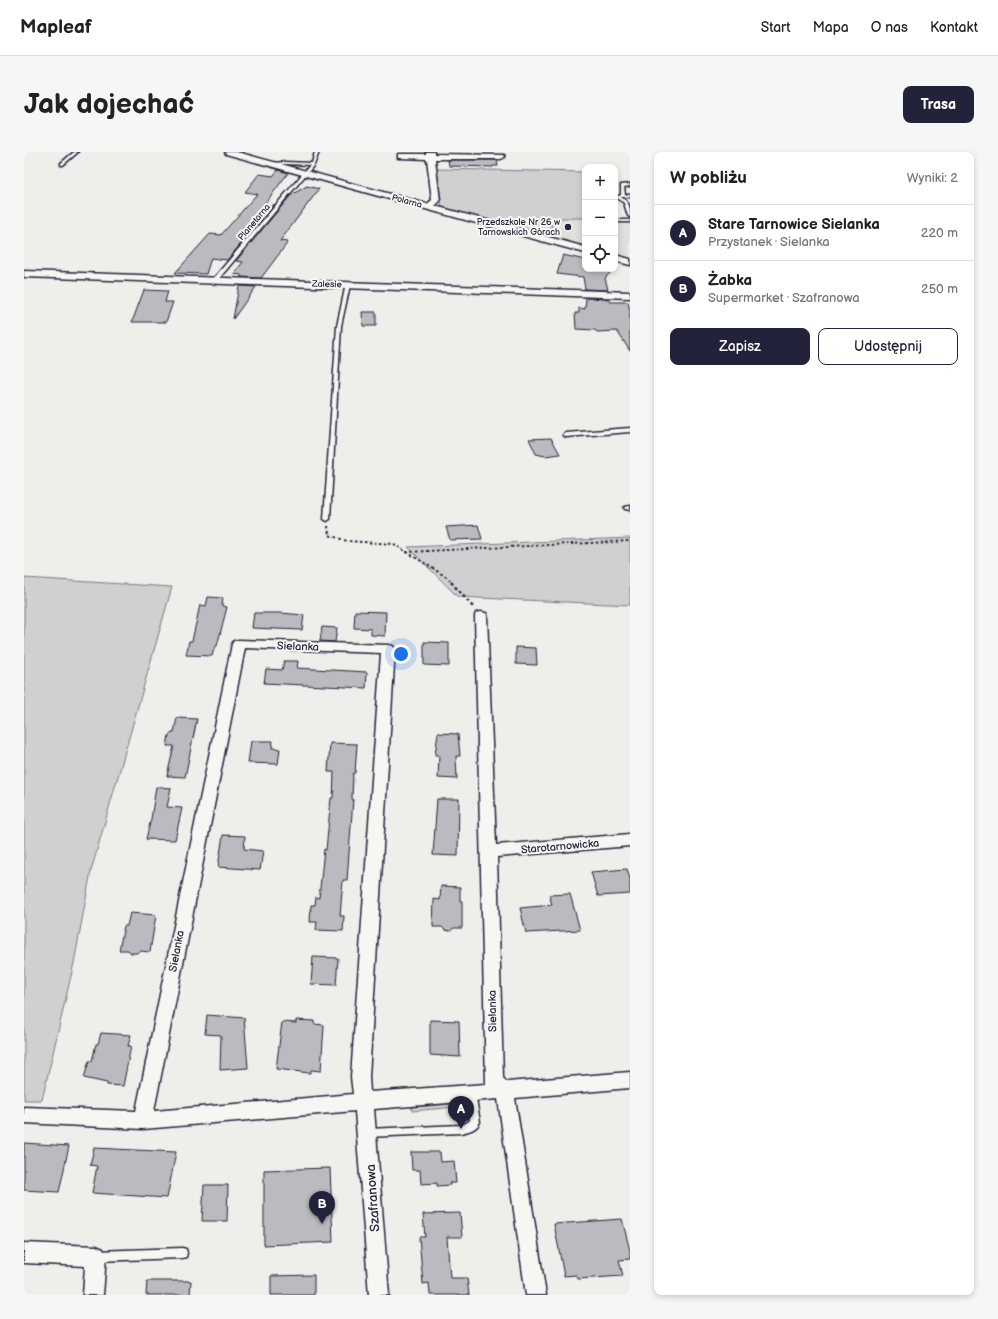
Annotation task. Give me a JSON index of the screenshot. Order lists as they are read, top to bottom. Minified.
{"streets":{"street":["Polarna","Zalesie","Sielanka","Starotarnowicka","Szafranowa"],"lane":["Planetarna"]},"crossings":[["Polarna","Planetarna"],["Planetarna","Zalesie"],["Sielanka","Starotarnowicka"],["Sielanka","Szafranowa"]],"places":["Przedszkole Nr 26 w Tarnowskich Górach"],"page":{"header":"Mapleaf","nav":["Start","Mapa","O nas","Kontakt"],"buttons":["Trasa",["Zapisz","Udostępnij"]],"title":"Jak dojechać","heading":["W pobliżu","Wyniki: 2"],"map_buttons":["+","−"],"list":[{"mark":"A","name":"Stare Tarnowice Sielanka","note":"Przystanek · Sielanka","value":"220 m"},{"mark":"B","name":"Żabka","note":"Supermarket · Szafranowa","value":"250 m"}],"pins":["A","B"]}}
